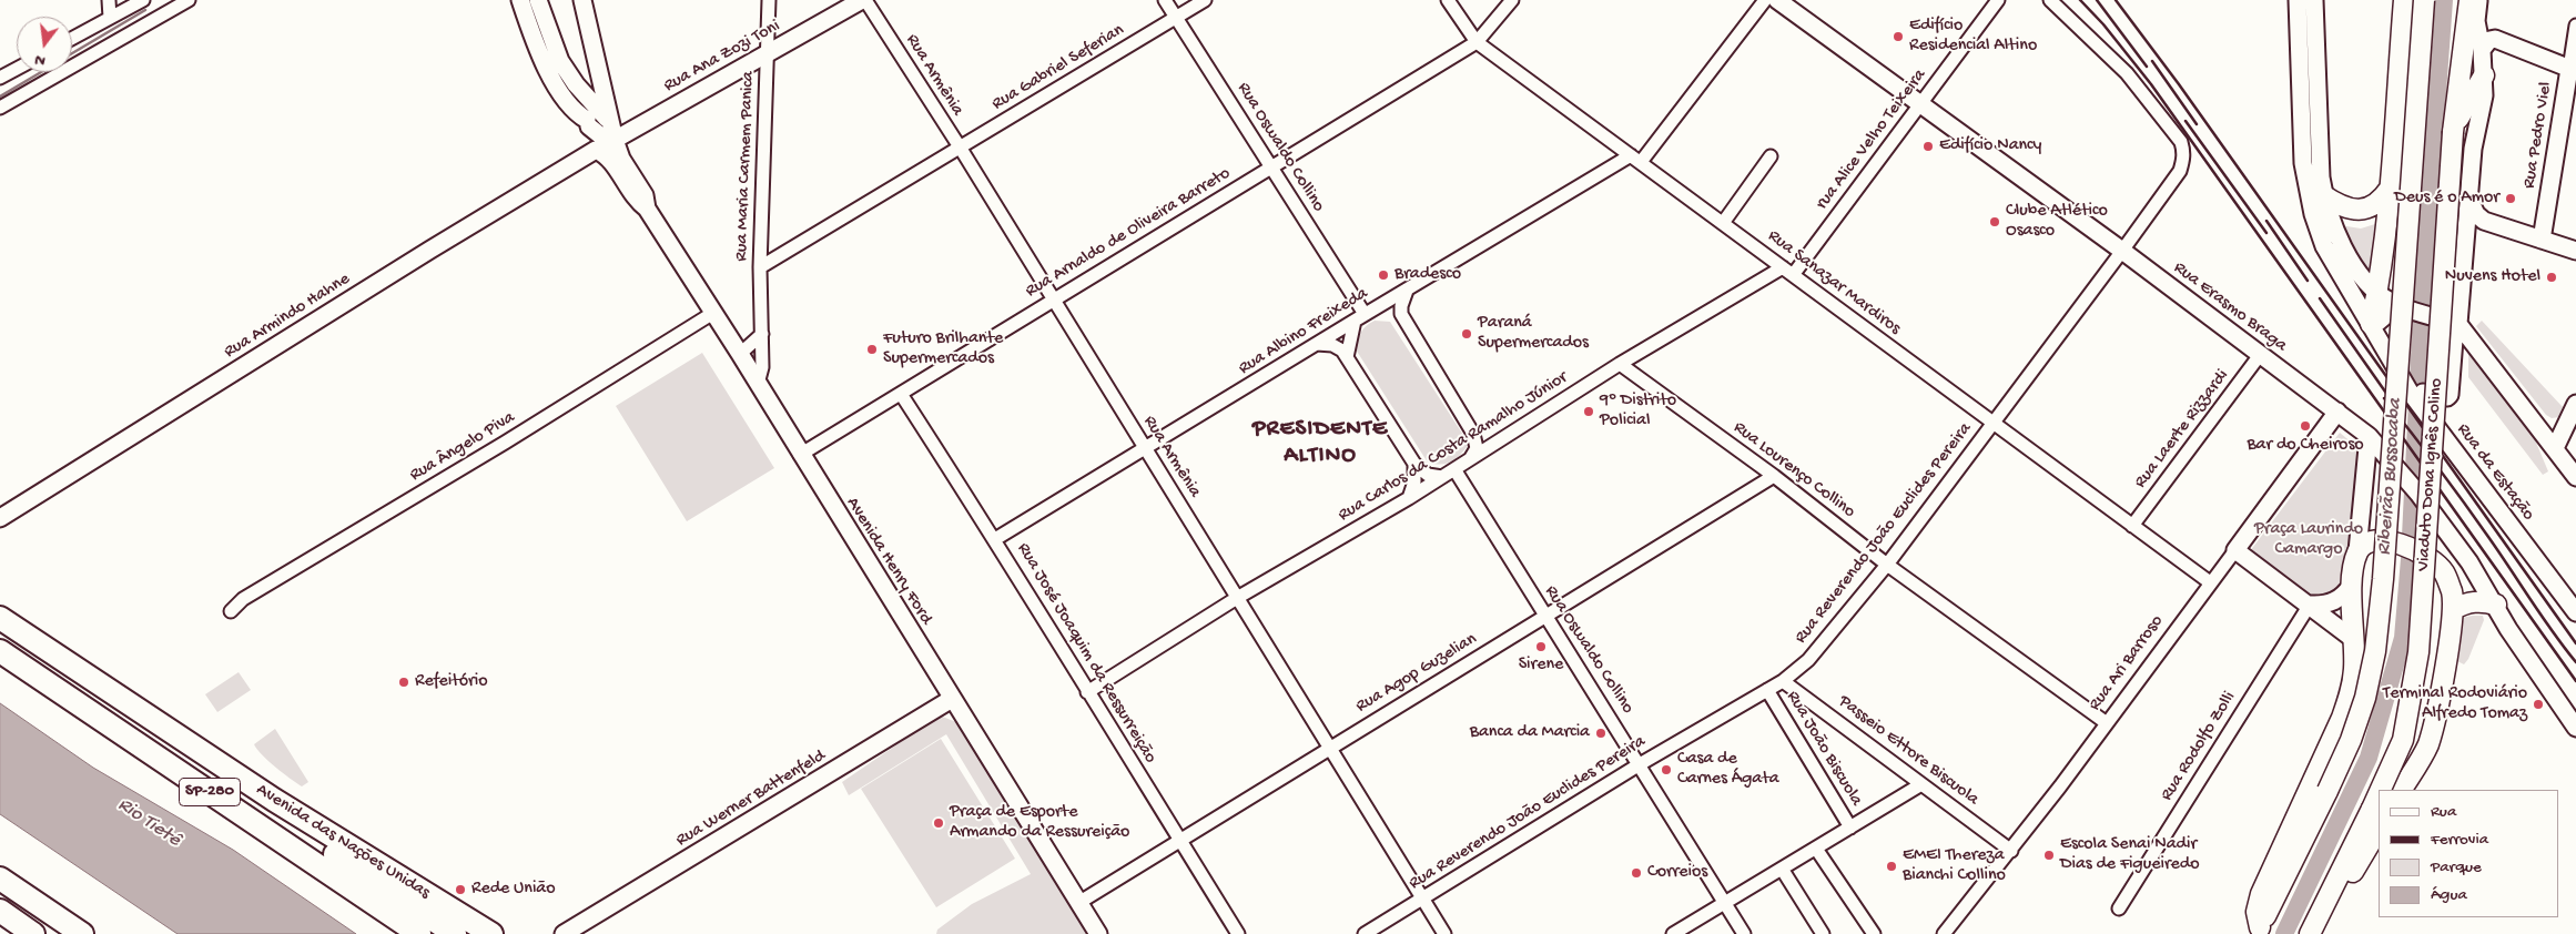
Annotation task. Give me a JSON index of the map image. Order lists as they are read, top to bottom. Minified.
{"streets":{"highway":["SP-280","Avenida das Nações Unidas"],"main road":["Viaduto Dona Ignês Colino"],"street":["Rua Ana Zozi Toni","Rua Gabriel Seferian","Rua Armênia","Rua Pedro Viel","rua Alice Velho Teixeira","Rua Oswaldo Collino","Rua Maria Carmem Panica","Rua Arnaldo de Oliveira Barreto","Rua Sanazar Mardiros","Rua Erasmo Braga","Rua Armindo Hahne","Rua Albino Freixeda","Rua Laerte Rizzardi","Rua Ângelo Piva","Rua Carlos da Costa Ramalho Júnior","Rua Lourenço Collino","Rua da Estação","Rua Reverendo João Euclides Pereira","Avenida Henry Ford","Rua José Joaquim da Ressurreição","Rua Ari Barroso","Rua Agop Guzelian","Rua Rodolfo Zolli","Rua João Biscuola","Passeio Ettore Biscuola","Rua Werner Battenfeld"]},"crossings":[["Rua Ana Zozi Toni","Rua Armênia"],["Rua Ana Zozi Toni","Rua Maria Carmem Panica"],["Rua Ana Zozi Toni","Avenida Henry Ford"],["Rua Gabriel Seferian","Rua Armênia"],["Rua Gabriel Seferian","Rua Oswaldo Collino"],["Rua Gabriel Seferian","Rua Maria Carmem Panica"],["Rua Armênia","Rua Arnaldo de Oliveira Barreto"],["Rua Armênia","Rua Albino Freixeda"],["Rua Armênia","Rua Carlos da Costa Ramalho Júnior"],["Rua Armênia","Rua Reverendo João Euclides Pereira"],["Rua Armênia","Rua Agop Guzelian"],["rua Alice Velho Teixeira","Rua Sanazar Mardiros"],["rua Alice Velho Teixeira","Rua Erasmo Braga"],["rua Alice Velho Teixeira","Rua Carlos da Costa Ramalho Júnior"],["Rua Oswaldo Collino","Rua Arnaldo de Oliveira Barreto"],["Rua Oswaldo Collino","Rua Albino Freixeda"],["Rua Oswaldo Collino","Rua Carlos da Costa Ramalho Júnior"],["Rua Oswaldo Collino","Rua Reverendo João Euclides Pereira"],["Rua Oswaldo Collino","Rua Agop Guzelian"],["Rua Maria Carmem Panica","Avenida Henry Ford"],["Rua Arnaldo de Oliveira Barreto","Rua Sanazar Mardiros"],["Rua Arnaldo de Oliveira Barreto","Avenida Henry Ford"],["Rua Arnaldo de Oliveira Barreto","Rua José Joaquim da Ressurreição"],["Rua Sanazar Mardiros","Rua Albino Freixeda"],["Rua Sanazar Mardiros","Rua Laerte Rizzardi"],["Rua Sanazar Mardiros","Rua Carlos da Costa Ramalho Júnior"],["Rua Sanazar Mardiros","Rua Reverendo João Euclides Pereira"],["Rua Sanazar Mardiros","Rua Ari Barroso"],["Rua Erasmo Braga","Rua Laerte Rizzardi"],["Rua Erasmo Braga","Rua Reverendo João Euclides Pereira"],["Rua Erasmo Braga","Rua Ari Barroso"],["Rua Armindo Hahne","Avenida Henry Ford"],["Rua Albino Freixeda","Rua José Joaquim da Ressurreição"],["Rua Ângelo Piva","Avenida Henry Ford"],["Rua Carlos da Costa Ramalho Júnior","Rua Lourenço Collino"],["Rua Carlos da Costa Ramalho Júnior","Rua José Joaquim da Ressurreição"],["Rua Lourenço Collino","Rua Reverendo João Euclides Pereira"],["Rua Lourenço Collino","Rua Ari Barroso"],["Rua Lourenço Collino","Rua Agop Guzelian"],["Rua Reverendo João Euclides Pereira","Rua João Biscuola"],["Rua Reverendo João Euclides Pereira","Passeio Ettore Biscuola"],["Avenida Henry Ford","Rua Agop Guzelian"],["Avenida Henry Ford","Rua Werner Battenfeld"],["Rua José Joaquim da Ressurreição","Rua Agop Guzelian"],["Rua Ari Barroso","Passeio Ettore Biscuola"]],"districts":["PRESIDENTE ALTINO"],"water":["Ribeirão Bussocaba","Rio Tietê"],"parks":["Praça Laurindo Camargo"],"places":["Edifício Residencial Altino","Edifício Nancy","Deus é o Amor","Clube Atlético Osasco","Bradesco","Nuvens Hotel","Paraná Supermercados","Futuro Brilhante Supermercados","9º Distrito Policial","Bar do Cheiroso","Sirene","Refeitório","Terminal Rodoviário Alfredo Tomaz","Banca da Marcia","Casa de Carnes Ágata","Praça de Esporte Armando da Ressureição","Escola Senai Nadir Dias de Figueiredo","EMEI Thereza Bianchi Collino","Correios","Rede União"],"legend":["Rua","Ferrovia","Parque","Água"],"north":"bottom"}
